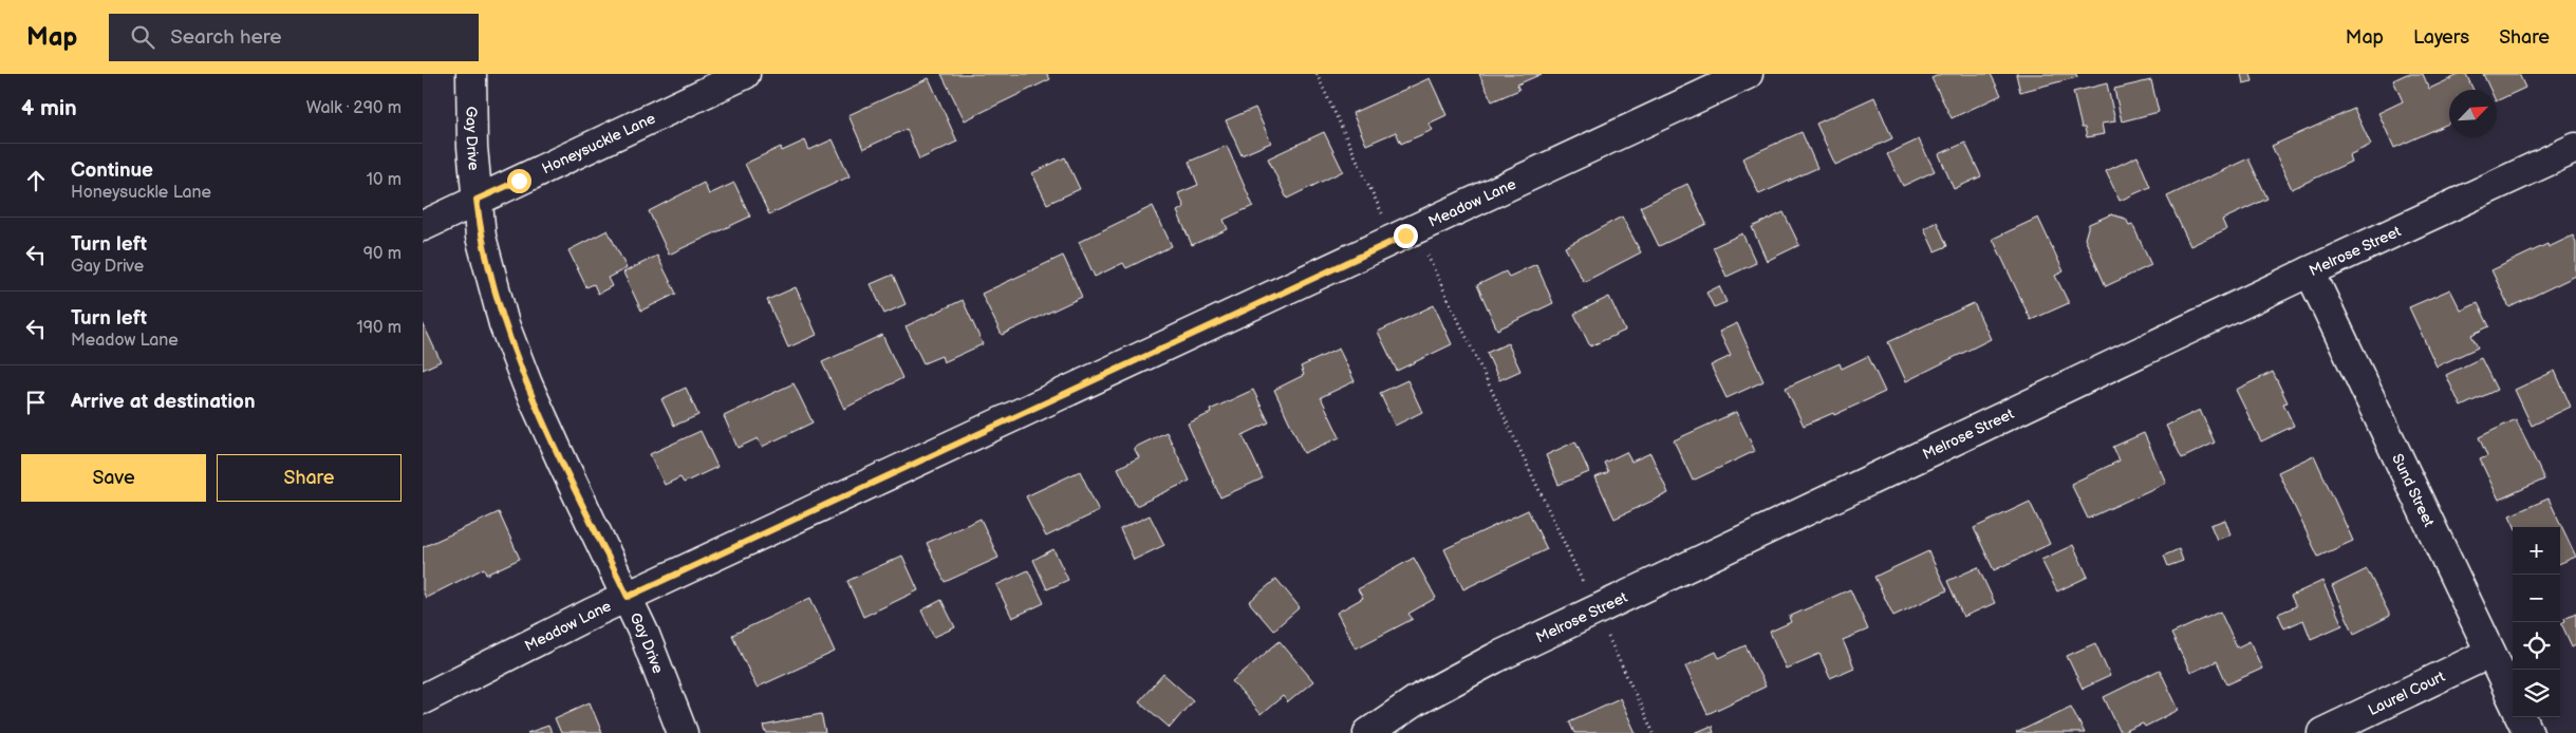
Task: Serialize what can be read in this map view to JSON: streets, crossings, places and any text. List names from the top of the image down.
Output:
{
  "streets": {
    "street": [
      "Gay Drive",
      "Honeysuckle Lane",
      "Meadow Lane",
      "Melrose Street",
      "Sund Street",
      "Laurel Court"
    ]
  },
  "crossings": [
    ["Gay Drive", "Honeysuckle Lane"],
    ["Gay Drive", "Meadow Lane"],
    ["Melrose Street", "Sund Street"],
    ["Sund Street", "Laurel Court"]
  ],
  "north": "top right",
  "page": {
    "header": "Map",
    "search": "Search here",
    "nav": ["Map", "Layers", "Share"],
    "heading": ["4 min", "Walk · 290 m"],
    "list": [
      ["Continue", "Honeysuckle Lane", "10 m"],
      ["Turn left", "Gay Drive", "90 m"],
      ["Turn left", "Meadow Lane", "190 m"],
      "Arrive at destination"
    ],
    "buttons": ["Save", "Share"],
    "map_buttons": ["+", "−"]
  }
}
